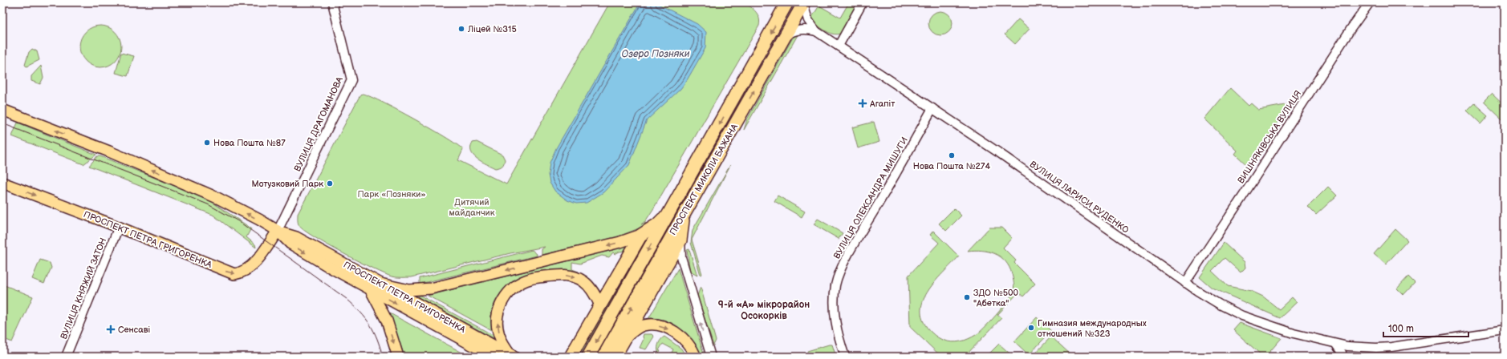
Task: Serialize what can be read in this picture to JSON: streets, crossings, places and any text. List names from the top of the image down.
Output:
{
  "streets": {
    "highway": ["ПРОСПЕКТ МИКОЛИ БАЖАНА"],
    "main road": ["ПРОСПЕКТ ПЕТРА ГРИГОРЕНКА"],
    "street": [
      "ВУЛИЦЯ ДРАГОМАНОВА",
      "ВИШНЯКІВСЬКА ВУЛИЦЯ",
      "ВУЛИЦЯ ЛАРИСИ РУДЕНКО",
      "ВУЛИЦЯ ОЛЕКСАНДРА МИШУГИ",
      "ВУЛИЦЯ КНЯЖИЙ ЗАТОН"
    ]
  },
  "crossings": [
    ["ВУЛИЦЯ ДРАГОМАНОВА", "ПРОСПЕКТ ПЕТРА ГРИГОРЕНКА"],
    ["ВИШНЯКІВСЬКА ВУЛИЦЯ", "ВУЛИЦЯ ЛАРИСИ РУДЕНКО"],
    ["ПРОСПЕКТ МИКОЛИ БАЖАНА", "ВУЛИЦЯ ЛАРИСИ РУДЕНКО"],
    ["ВУЛИЦЯ ЛАРИСИ РУДЕНКО", "ВУЛИЦЯ ОЛЕКСАНДРА МИШУГИ"],
    ["ПРОСПЕКТ ПЕТРА ГРИГОРЕНКА", "ВУЛИЦЯ КНЯЖИЙ ЗАТОН"]
  ],
  "districts": ["9-й «А» мікрорайон Осокорків"],
  "water": ["Озеро Позняки"],
  "parks": ["Парк «Позняки»", "Дитячий майданчик"],
  "places": {
    "other": [
      "Ліцей №315",
      "Нова Пошта №87",
      "Нова Пошта №274",
      "Мотузковий Парк",
      "ЗДО №500 \"Абетка\"",
      "Гимназия международных отношений №323"
    ],
    "health": ["Агапіт", "Сенсаві"]
  },
  "scale_bar": "100 m"
}
